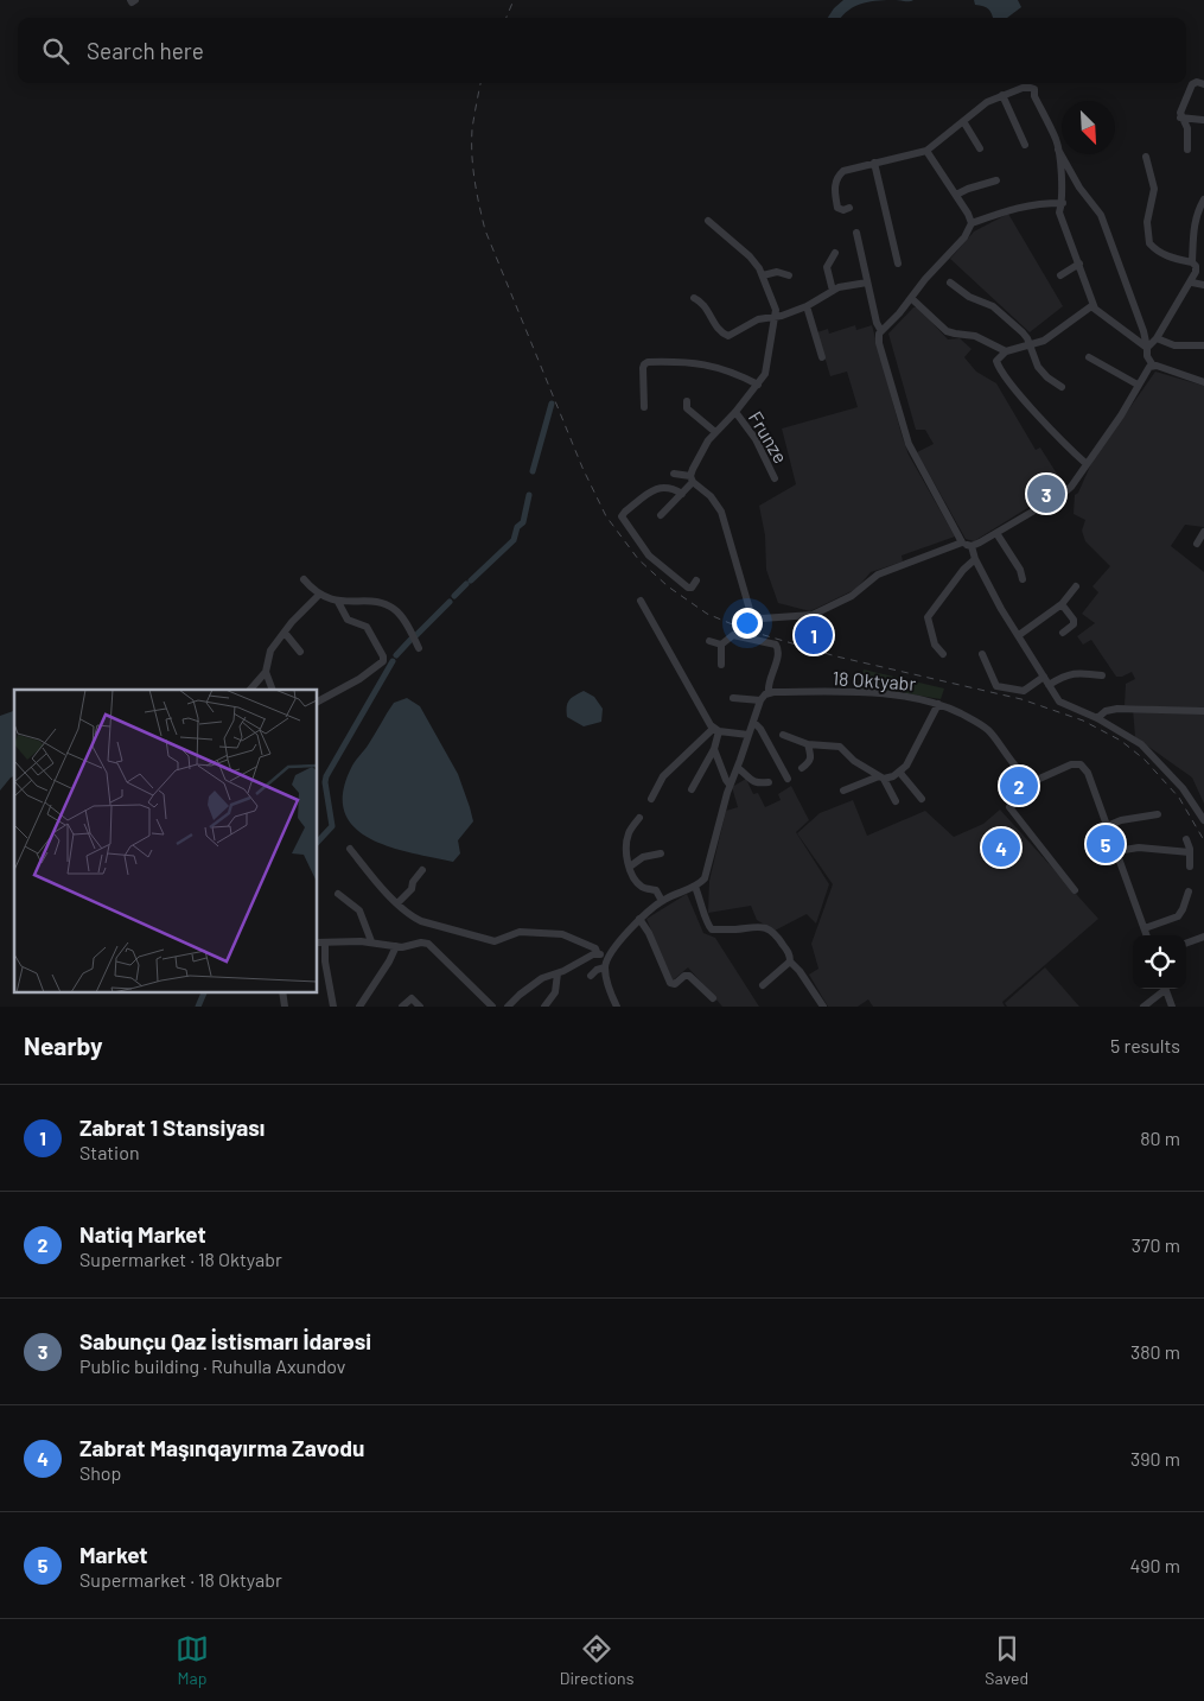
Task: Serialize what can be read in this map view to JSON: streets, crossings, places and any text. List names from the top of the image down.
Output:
{
  "streets": {
    "street": ["Frunze", "18 Oktyabr"]
  },
  "north": "bottom right",
  "page": {
    "search": "Search here",
    "pins": [
      "3",
      "1",
      "2",
      "5",
      "4"
    ],
    "heading": ["Nearby", "5 results"],
    "list": [
      {
        "mark": "1",
        "name": "Zabrat 1 Stansiyası",
        "note": "Station",
        "value": "80 m"
      },
      {
        "mark": "2",
        "name": "Natiq Market",
        "note": "Supermarket · 18 Oktyabr",
        "value": "370 m"
      },
      {
        "mark": "3",
        "name": "Sabunçu Qaz İstismarı İdarəsi",
        "note": "Public building · Ruhulla Axundov",
        "value": "380 m"
      },
      {
        "mark": "4",
        "name": "Zabrat Maşınqayırma Zavodu",
        "note": "Shop",
        "value": "390 m"
      },
      {
        "mark": "5",
        "name": "Market",
        "note": "Supermarket · 18 Oktyabr",
        "value": "490 m"
      }
    ],
    "nav": ["Map", "Directions", "Saved"]
  }
}
